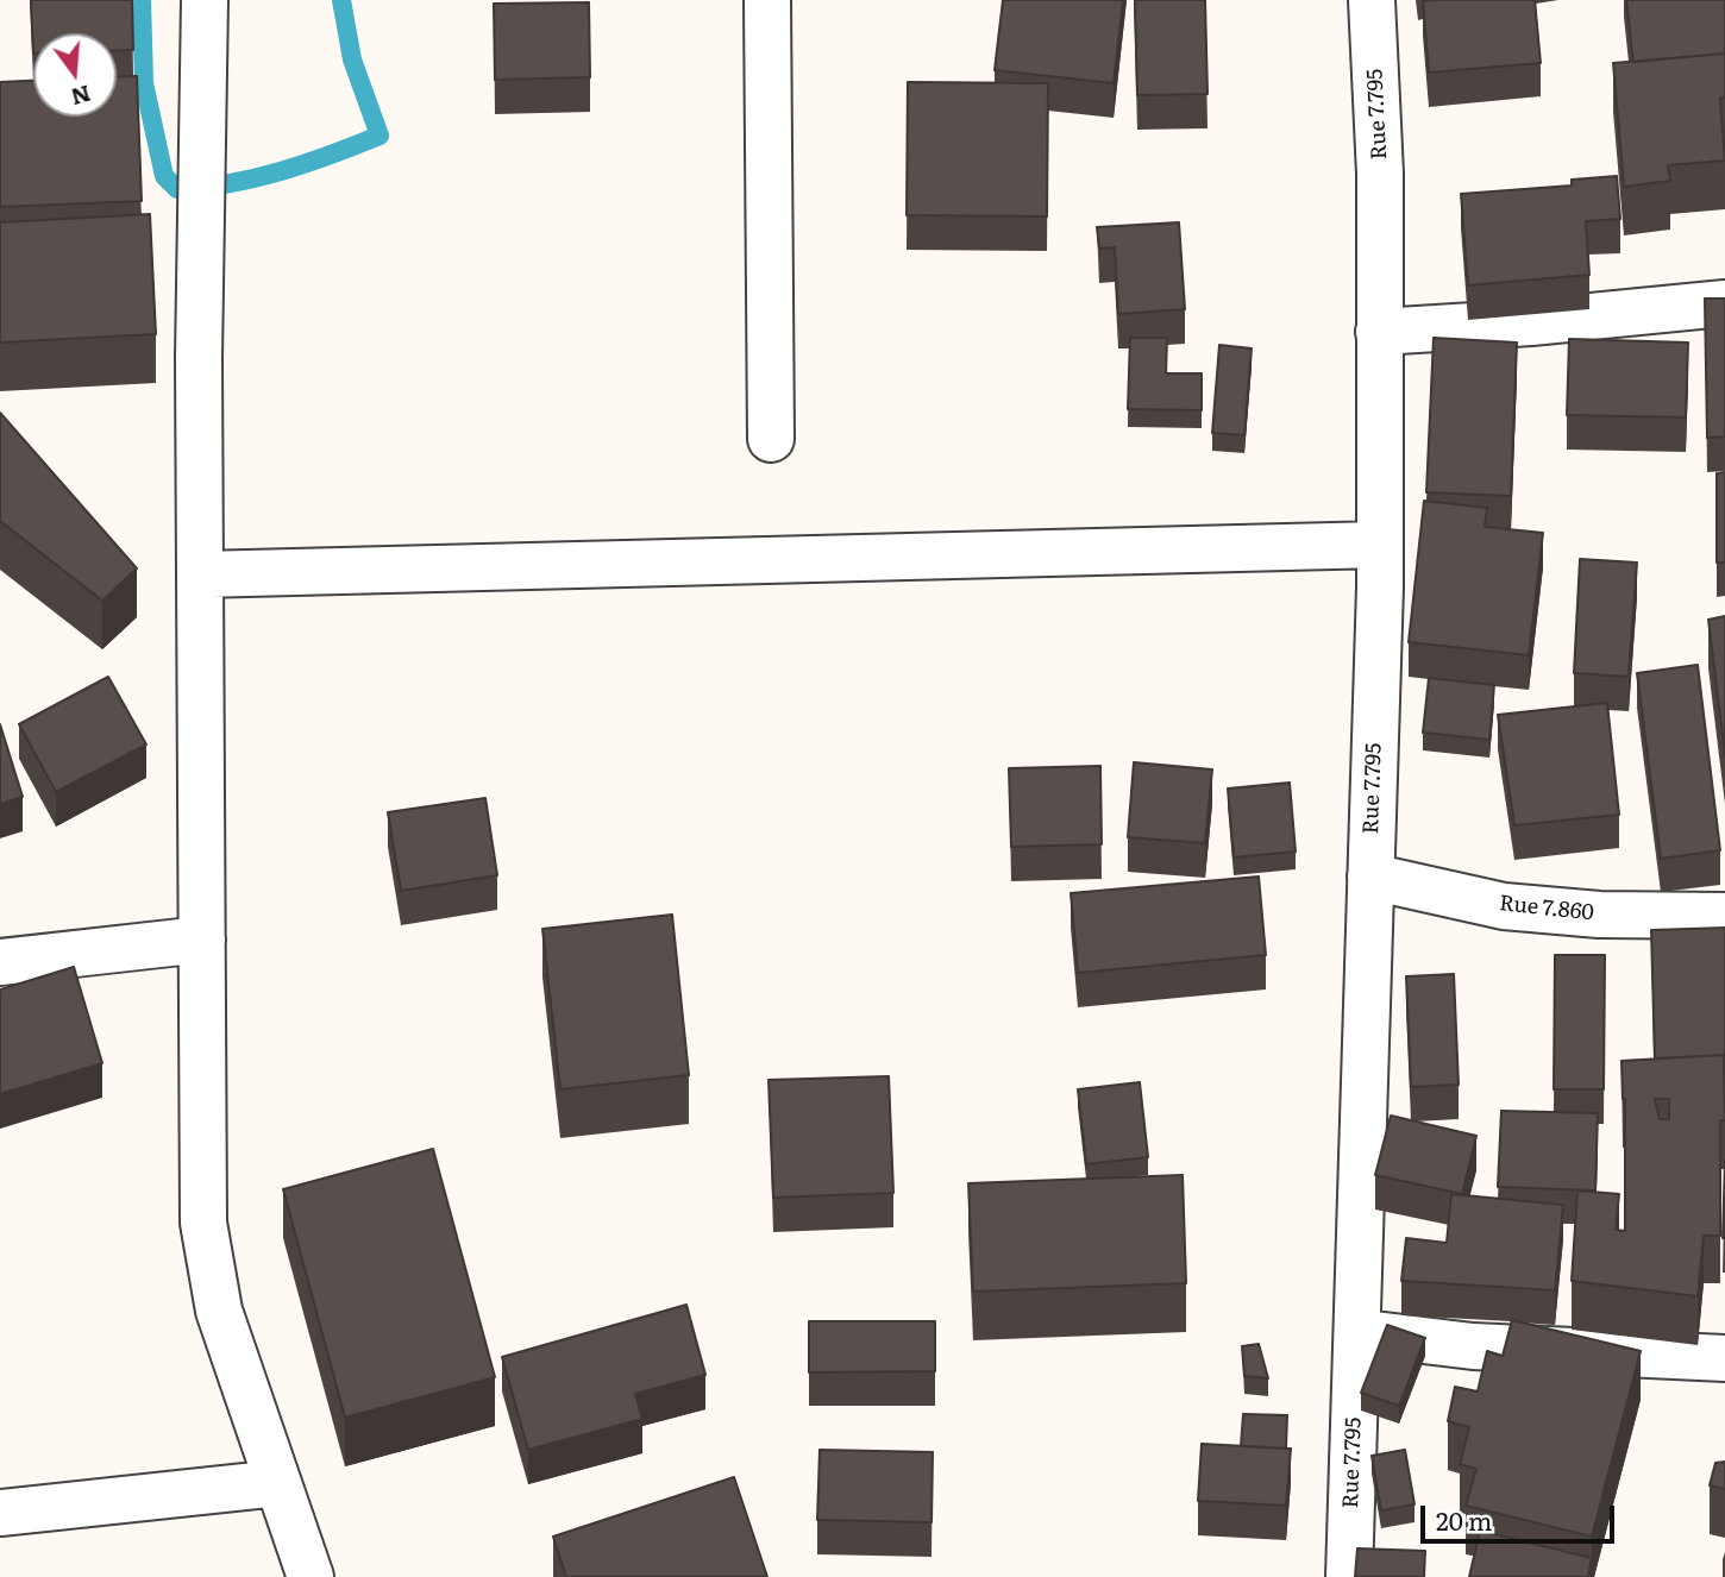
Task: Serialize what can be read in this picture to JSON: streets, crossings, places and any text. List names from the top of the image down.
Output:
{
  "streets": {
    "street": ["Rue 7.795", "Rue 7.860"]
  },
  "crossings": [
    ["Rue 7.795", "Rue 7.860"]
  ],
  "scale_bar": "20 m",
  "north": "bottom"
}
